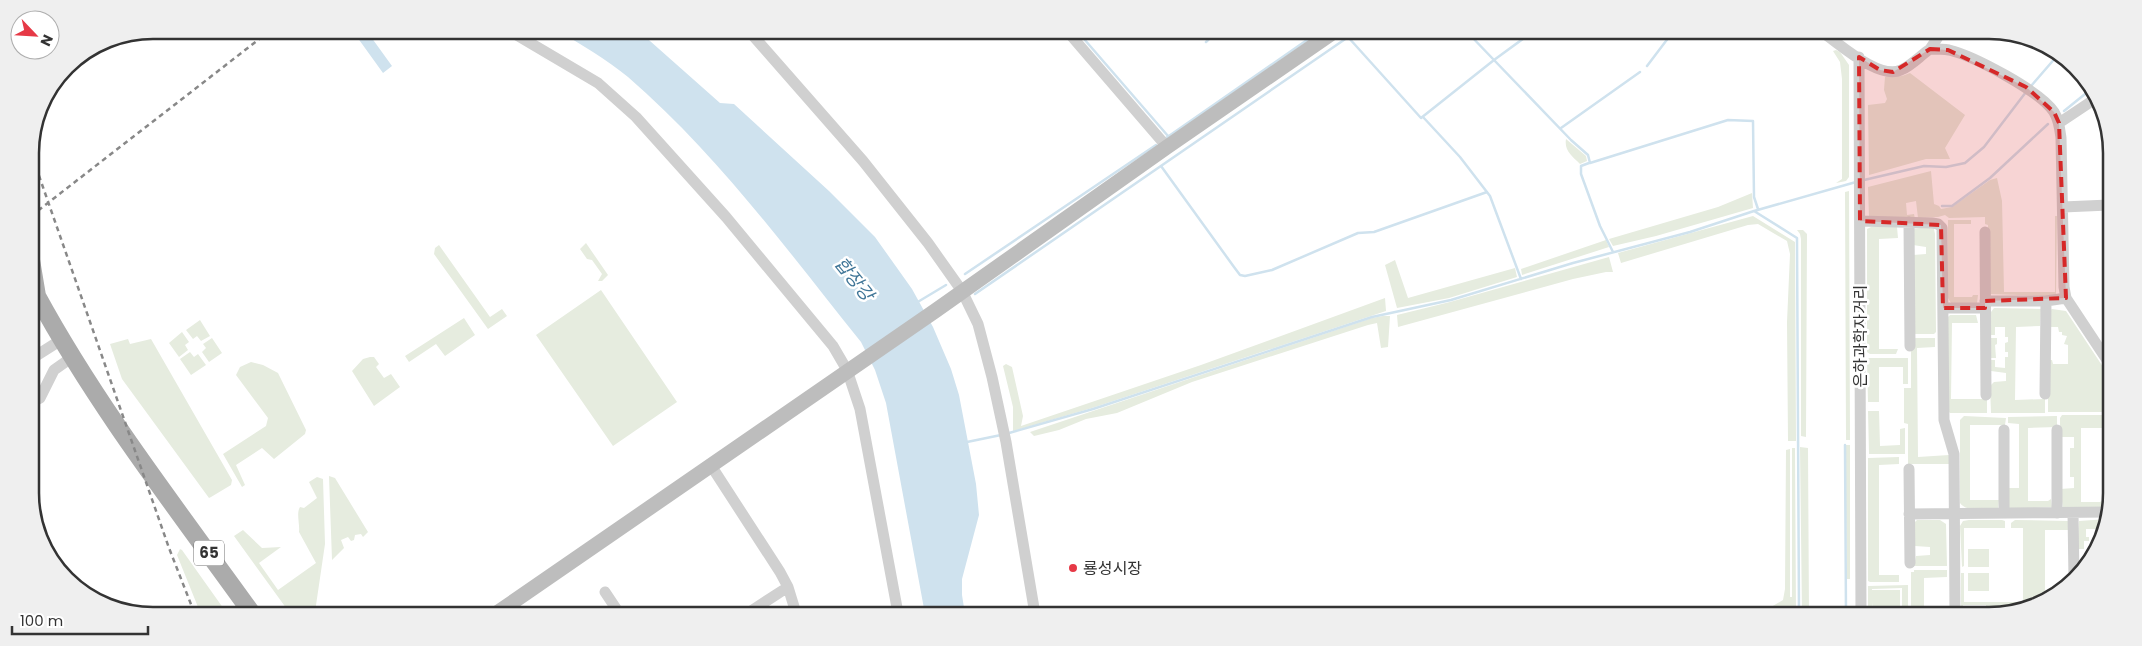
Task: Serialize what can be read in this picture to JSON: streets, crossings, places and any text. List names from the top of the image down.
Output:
{
  "streets": {
    "main road": ["65"],
    "street": ["은하과학자거리"]
  },
  "water": ["합장강"],
  "places": ["룡성시장"],
  "scale_bar": "100 m",
  "north": "bottom right"
}
